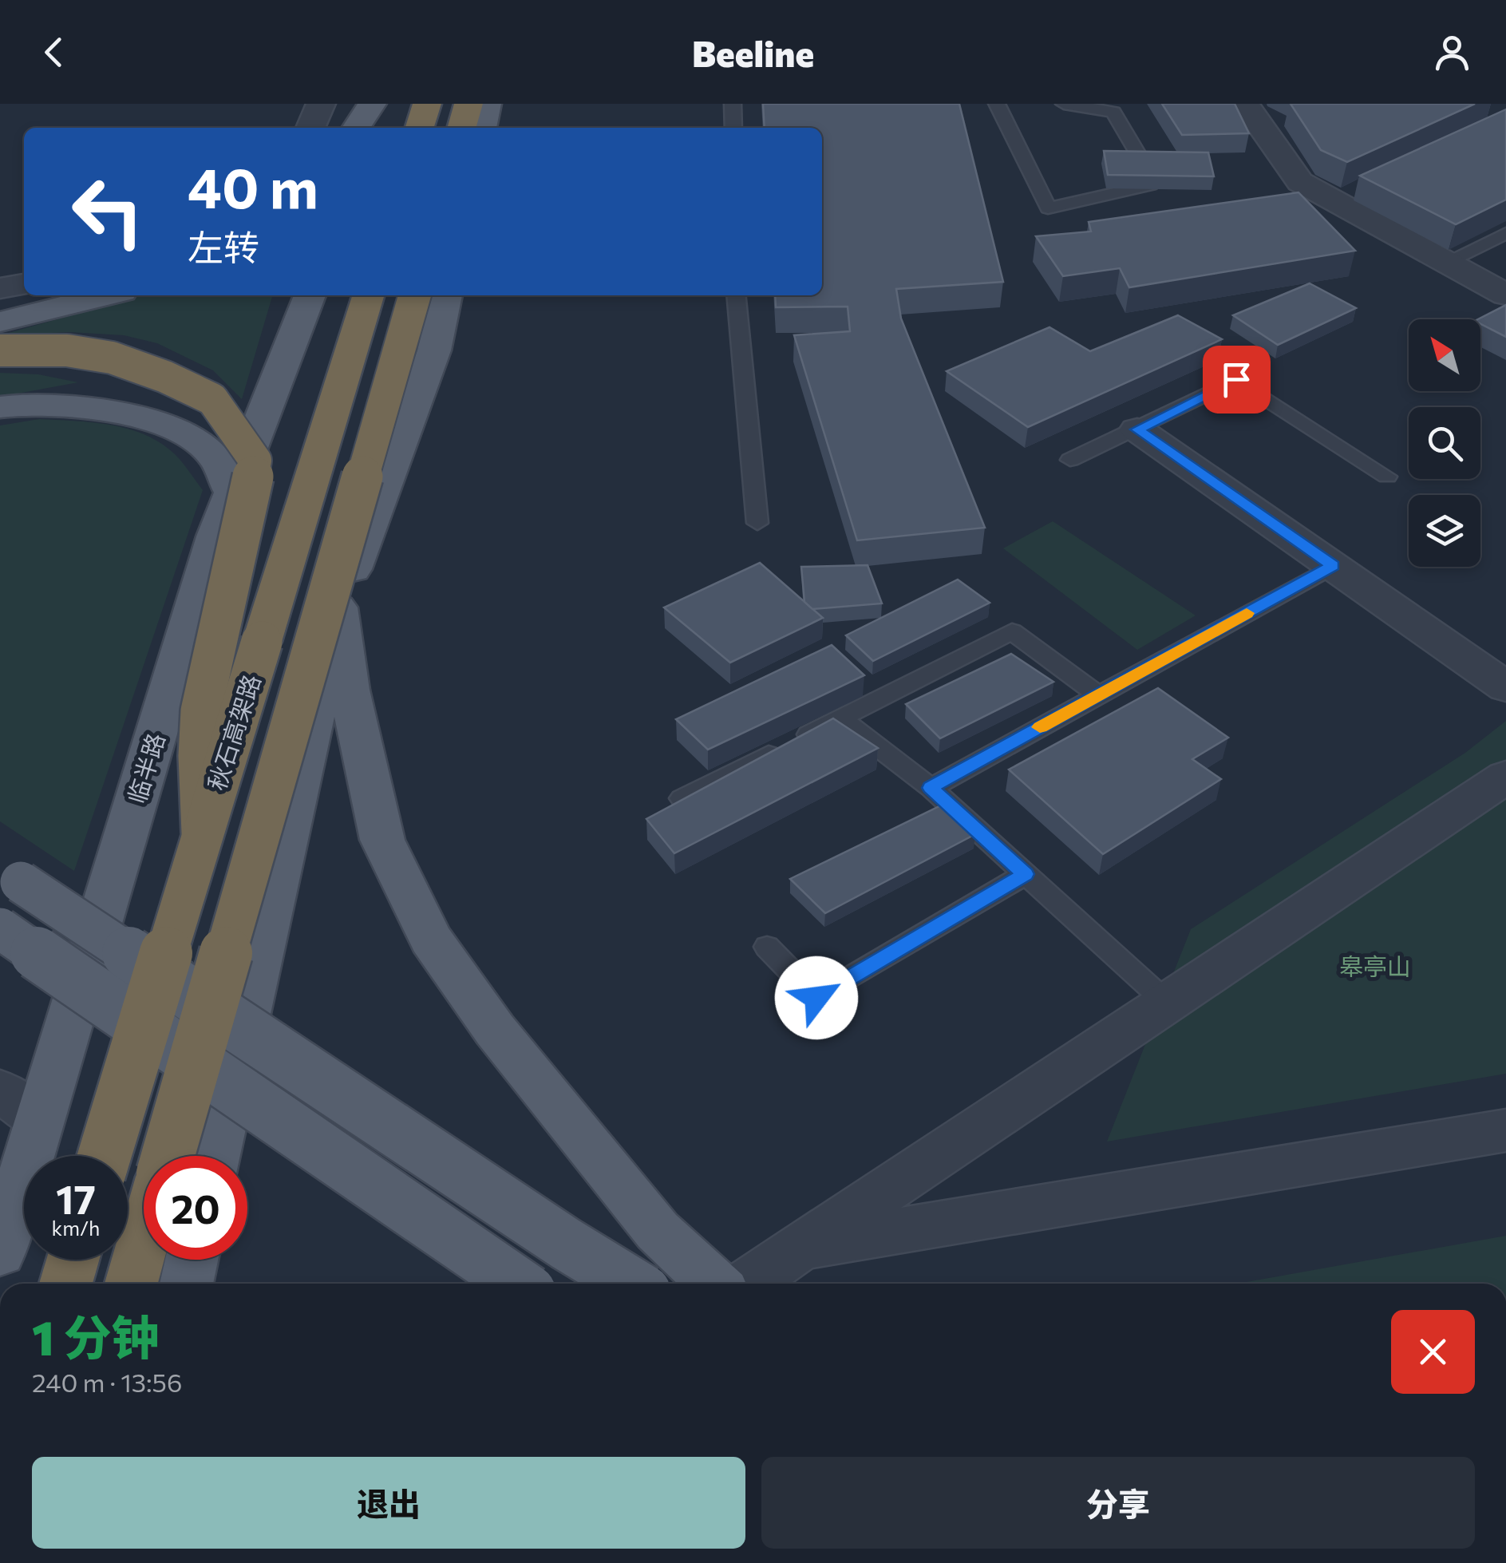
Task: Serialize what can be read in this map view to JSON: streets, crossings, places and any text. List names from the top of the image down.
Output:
{
  "streets": {
    "highway": ["秋石高架路"],
    "main road": ["临半路"]
  },
  "parks": ["皋亭山"],
  "north": "top left",
  "page": {
    "header": "Beeline",
    "turn": ["40 m", "左转"],
    "speed": "17 km/h",
    "limit": "20",
    "heading": ["1 分钟", "240 m · 13:56"],
    "buttons": ["退出", "分享"]
  }
}
